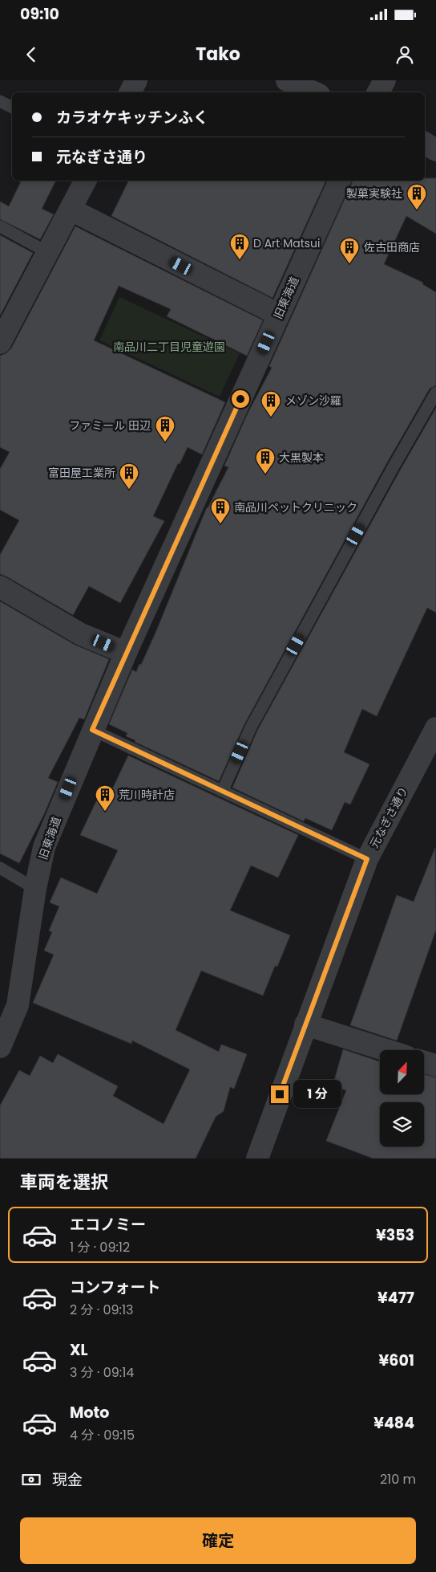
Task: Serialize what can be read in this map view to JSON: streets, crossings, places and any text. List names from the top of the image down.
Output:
{
  "streets": {
    "street": ["旧東海道", "元なぎさ通り"]
  },
  "parks": ["南品川二丁目児童遊園"],
  "places": {
    "building": [
      "製菓実験社",
      "D Art Matsui",
      "佐古田商店",
      "メゾン沙羅",
      "ファミール 田辺",
      "大黒製本",
      "富田屋工業所",
      "南品川ペットクリニック",
      "荒川時計店"
    ]
  },
  "north": "top right",
  "page": {
    "status": "09:10",
    "header": "Tako",
    "banner": ["カラオケキッチンふく", "元なぎさ通り"],
    "bubble": "1 分",
    "heading": "車両を選択",
    "list": [
      {
        "name": "エコノミー",
        "note": "1 分 · 09:12",
        "value": "¥353"
      },
      {
        "name": "コンフォート",
        "note": "2 分 · 09:13",
        "value": "¥477"
      },
      {
        "name": "XL",
        "note": "3 分 · 09:14",
        "value": "¥601"
      },
      {
        "name": "Moto",
        "note": "4 分 · 09:15",
        "value": "¥484"
      }
    ],
    "pay": ["現金", "210 m"],
    "buttons": "確定"
  }
}
